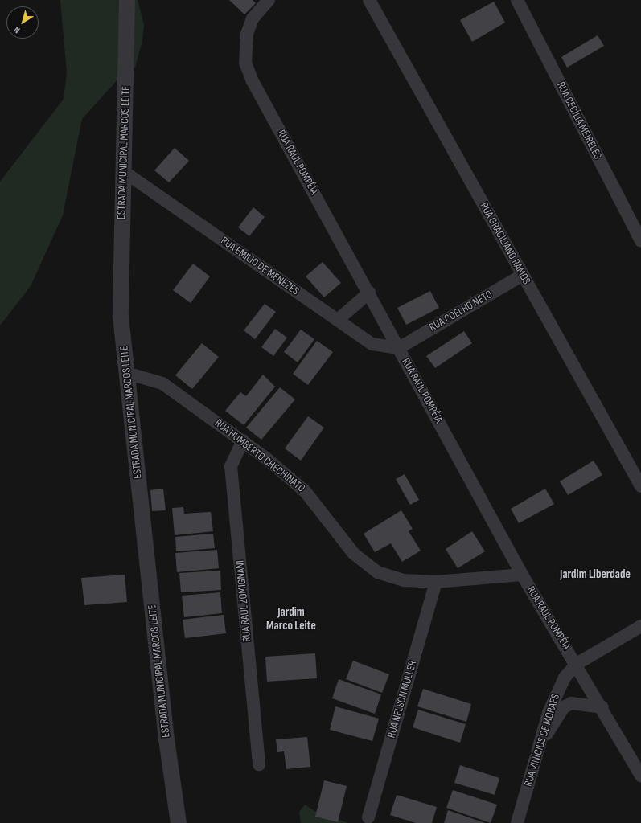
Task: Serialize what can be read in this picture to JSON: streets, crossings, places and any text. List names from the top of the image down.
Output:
{
  "streets": {
    "street": [
      "RUA CECÍLIA MEIRELES",
      "ESTRADA MUNICIPAL MARCOS LEITE",
      "RUA RAUL POMPÉIA",
      "RUA GRACILIANO RAMOS",
      "RUA EMÍLIO DE MENEZES",
      "RUA COELHO NETO",
      "RUA HUMBERTO CHECHINATO",
      "RUA RAUL ZOMIGNANI",
      "RUA NELSON MULLER",
      "RUA VINÍCIUS DE MORAES"
    ]
  },
  "crossings": [
    ["ESTRADA MUNICIPAL MARCOS LEITE", "RUA EMÍLIO DE MENEZES"],
    ["ESTRADA MUNICIPAL MARCOS LEITE", "RUA HUMBERTO CHECHINATO"],
    ["RUA RAUL POMPÉIA", "RUA EMÍLIO DE MENEZES"],
    ["RUA RAUL POMPÉIA", "RUA COELHO NETO"],
    ["RUA RAUL POMPÉIA", "RUA HUMBERTO CHECHINATO"],
    ["RUA RAUL POMPÉIA", "RUA VINÍCIUS DE MORAES"],
    ["RUA GRACILIANO RAMOS", "RUA COELHO NETO"],
    ["RUA EMÍLIO DE MENEZES", "RUA COELHO NETO"],
    ["RUA HUMBERTO CHECHINATO", "RUA RAUL ZOMIGNANI"],
    ["RUA HUMBERTO CHECHINATO", "RUA NELSON MULLER"]
  ],
  "districts": ["Jardim Liberdade", "Jardim Marco Leite"],
  "north": "bottom left"
}
